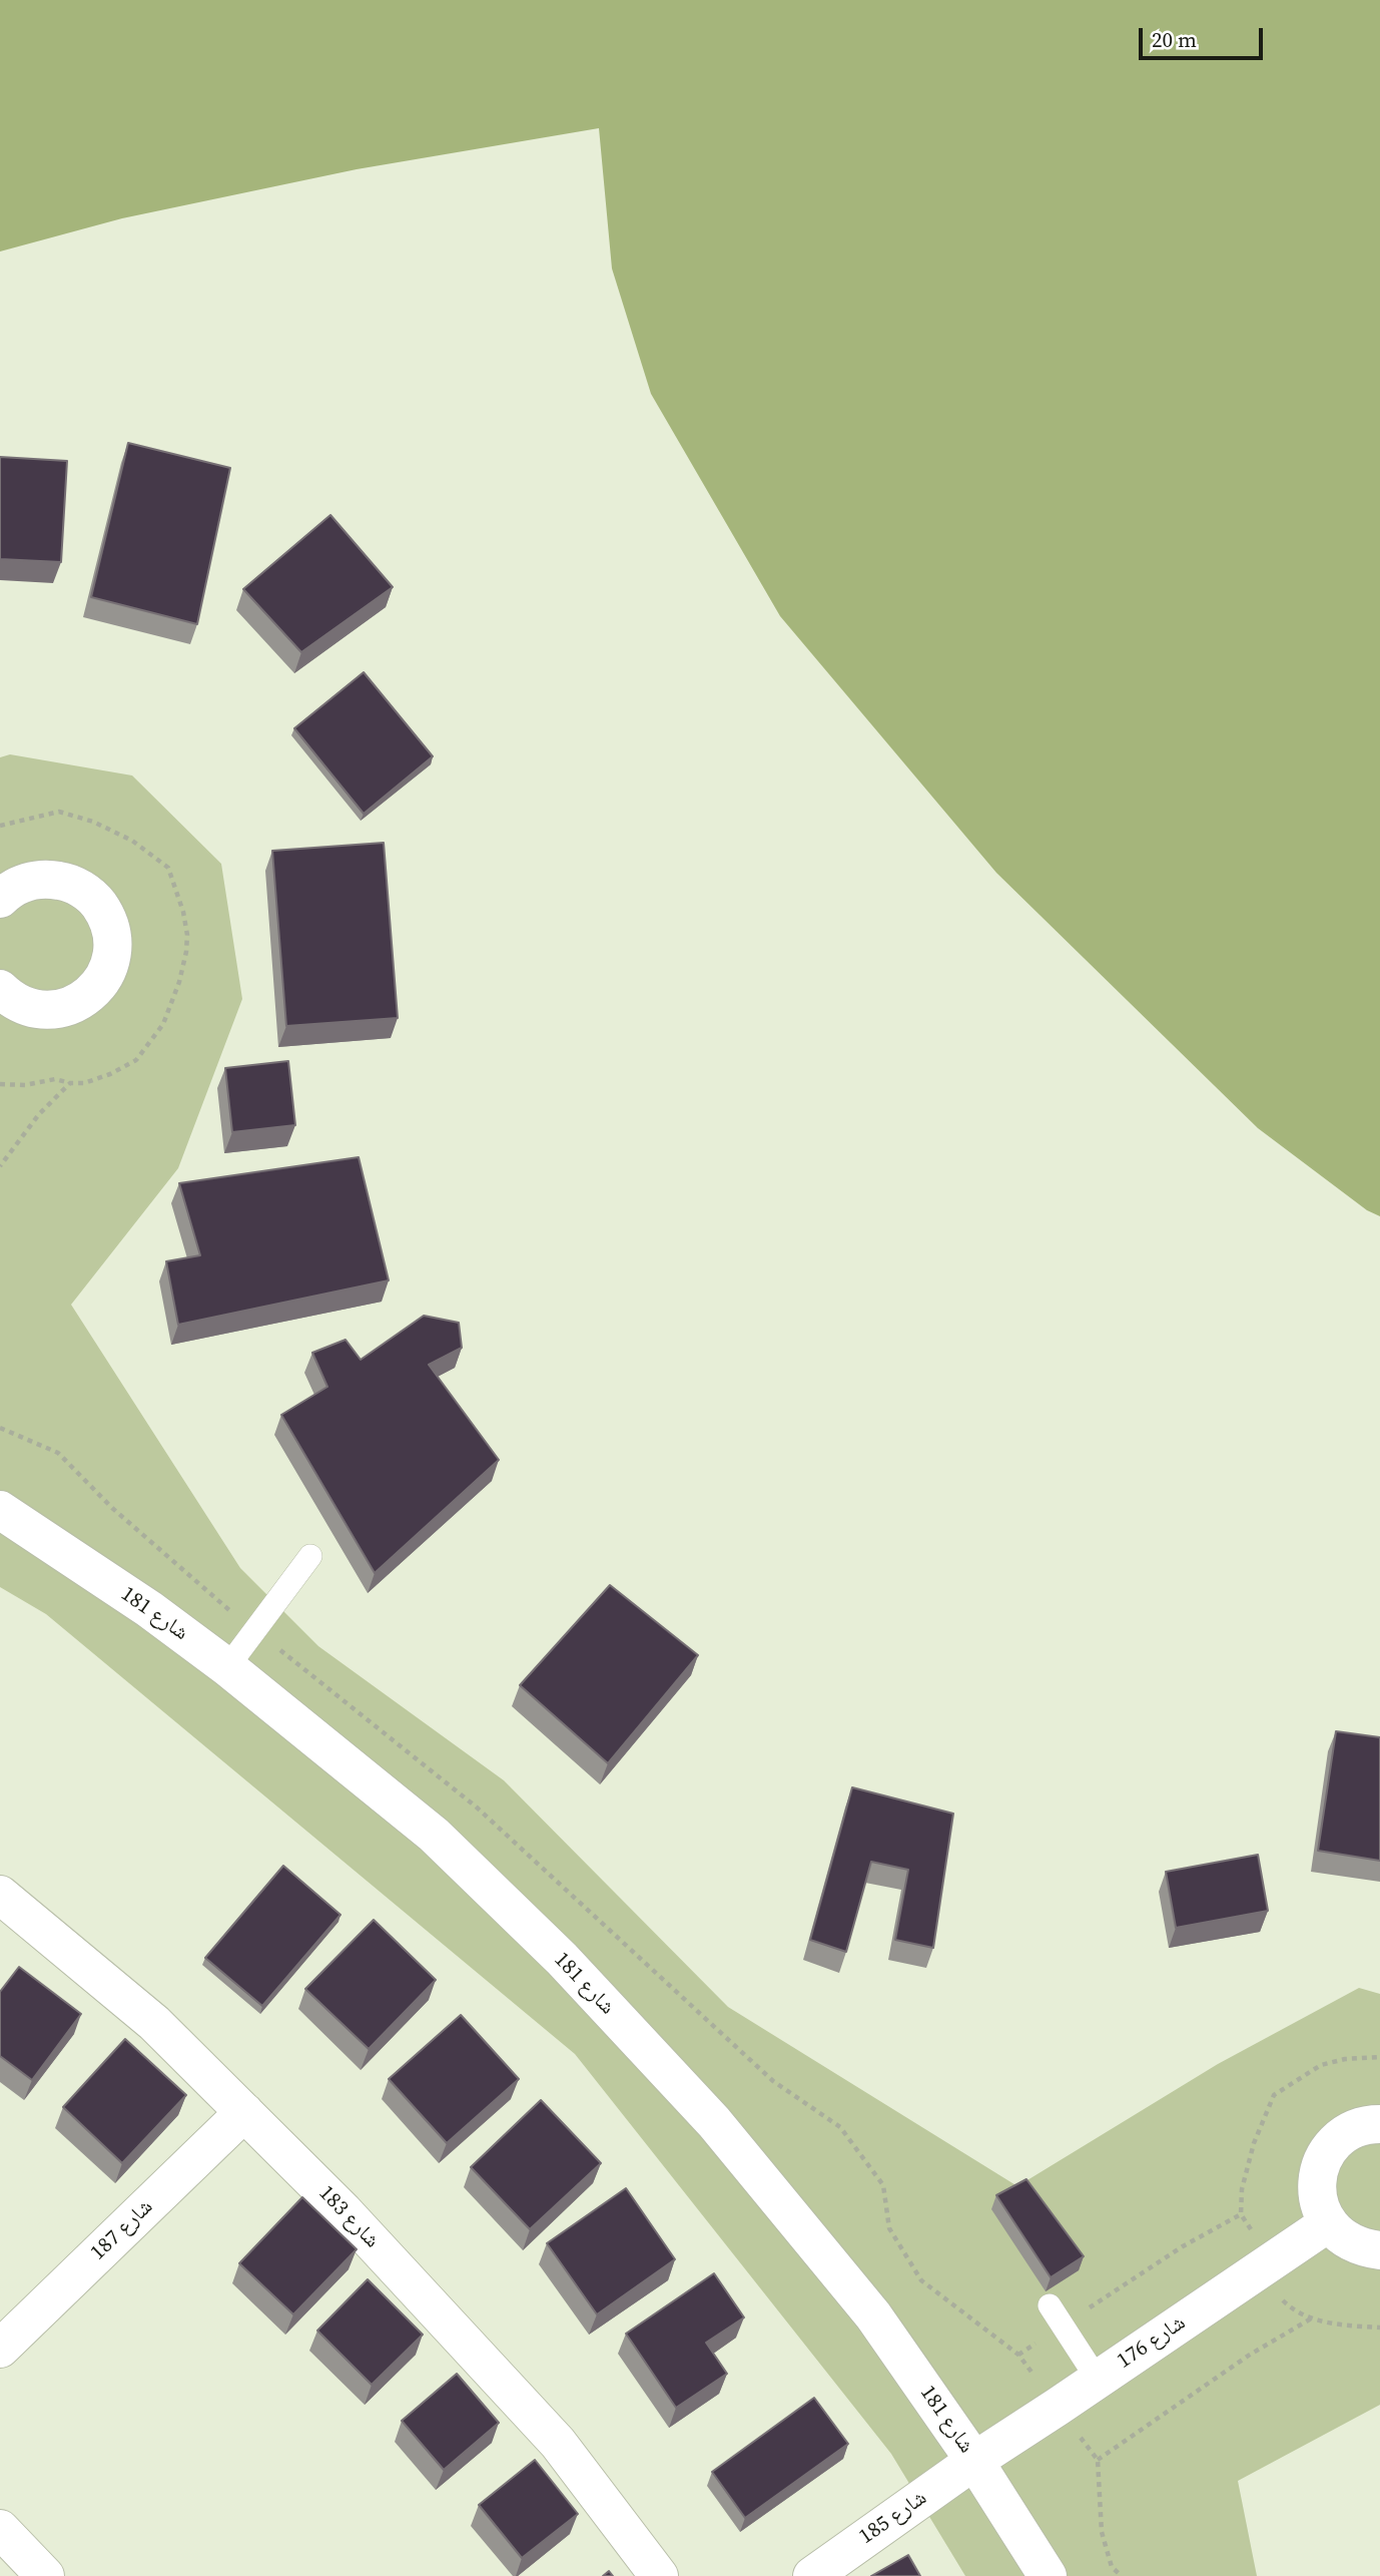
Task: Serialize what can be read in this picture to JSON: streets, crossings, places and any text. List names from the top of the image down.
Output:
{
  "streets": {
    "street": [
      "شارع 181",
      "شارع 183",
      "شارع 187",
      "شارع 176",
      "شارع 185"
    ]
  },
  "crossings": [
    ["شارع 181", "شارع 176"],
    ["شارع 181", "شارع 185"],
    ["شارع 183", "شارع 187"],
    ["شارع 176", "شارع 185"]
  ],
  "scale_bar": "20 m"
}
